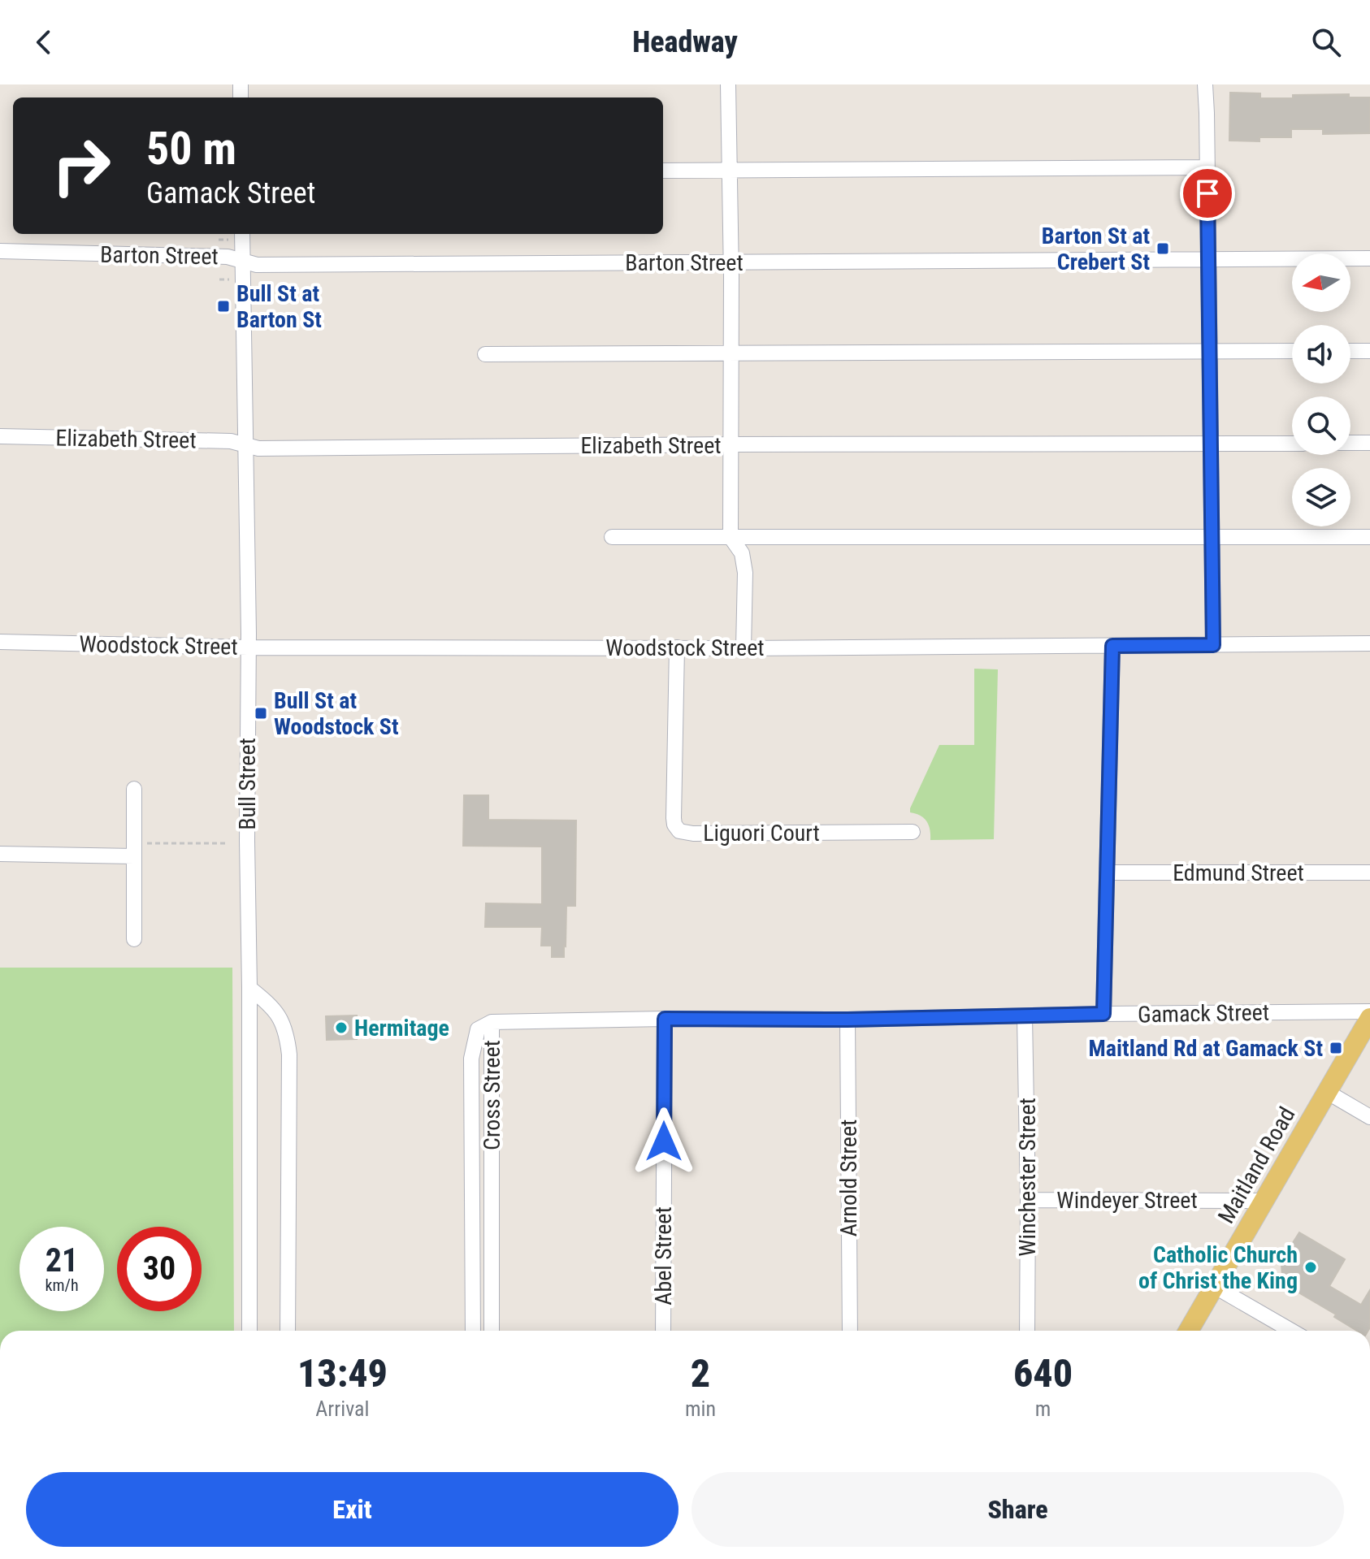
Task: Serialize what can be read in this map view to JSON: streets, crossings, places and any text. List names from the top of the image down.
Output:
{
  "streets": {
    "main road": ["Maitland Road"],
    "street": [
      "Barton Street",
      "Elizabeth Street",
      "Woodstock Street",
      "Bull Street",
      "Liguori Court",
      "Edmund Street",
      "Gamack Street",
      "Cross Street",
      "Winchester Street",
      "Arnold Street",
      "Windeyer Street",
      "Abel Street"
    ]
  },
  "crossings": [
    ["Barton Street", "Bull Street"],
    ["Elizabeth Street", "Bull Street"],
    ["Woodstock Street", "Bull Street"],
    ["Woodstock Street", "Liguori Court"],
    ["Gamack Street", "Cross Street"],
    ["Gamack Street", "Winchester Street"],
    ["Gamack Street", "Arnold Street"],
    ["Gamack Street", "Abel Street"],
    ["Maitland Road", "Windeyer Street"],
    ["Winchester Street", "Windeyer Street"]
  ],
  "places": {
    "transit": [
      "Barton St at Crebert St",
      "Bull St at Barton St",
      "Bull St at Woodstock St",
      "Maitland Rd at Gamack St"
    ],
    "other": ["Hermitage", "Catholic Church of Christ the King"]
  },
  "north": "left",
  "page": {
    "header": "Headway",
    "turn": ["50 m", "Gamack Street"],
    "speed": "21 km/h",
    "limit": "30",
    "eta": [
      "13:49",
      "Arrival",
      "2",
      "min",
      "640",
      "m"
    ],
    "buttons": ["Exit", "Share"]
  }
}
